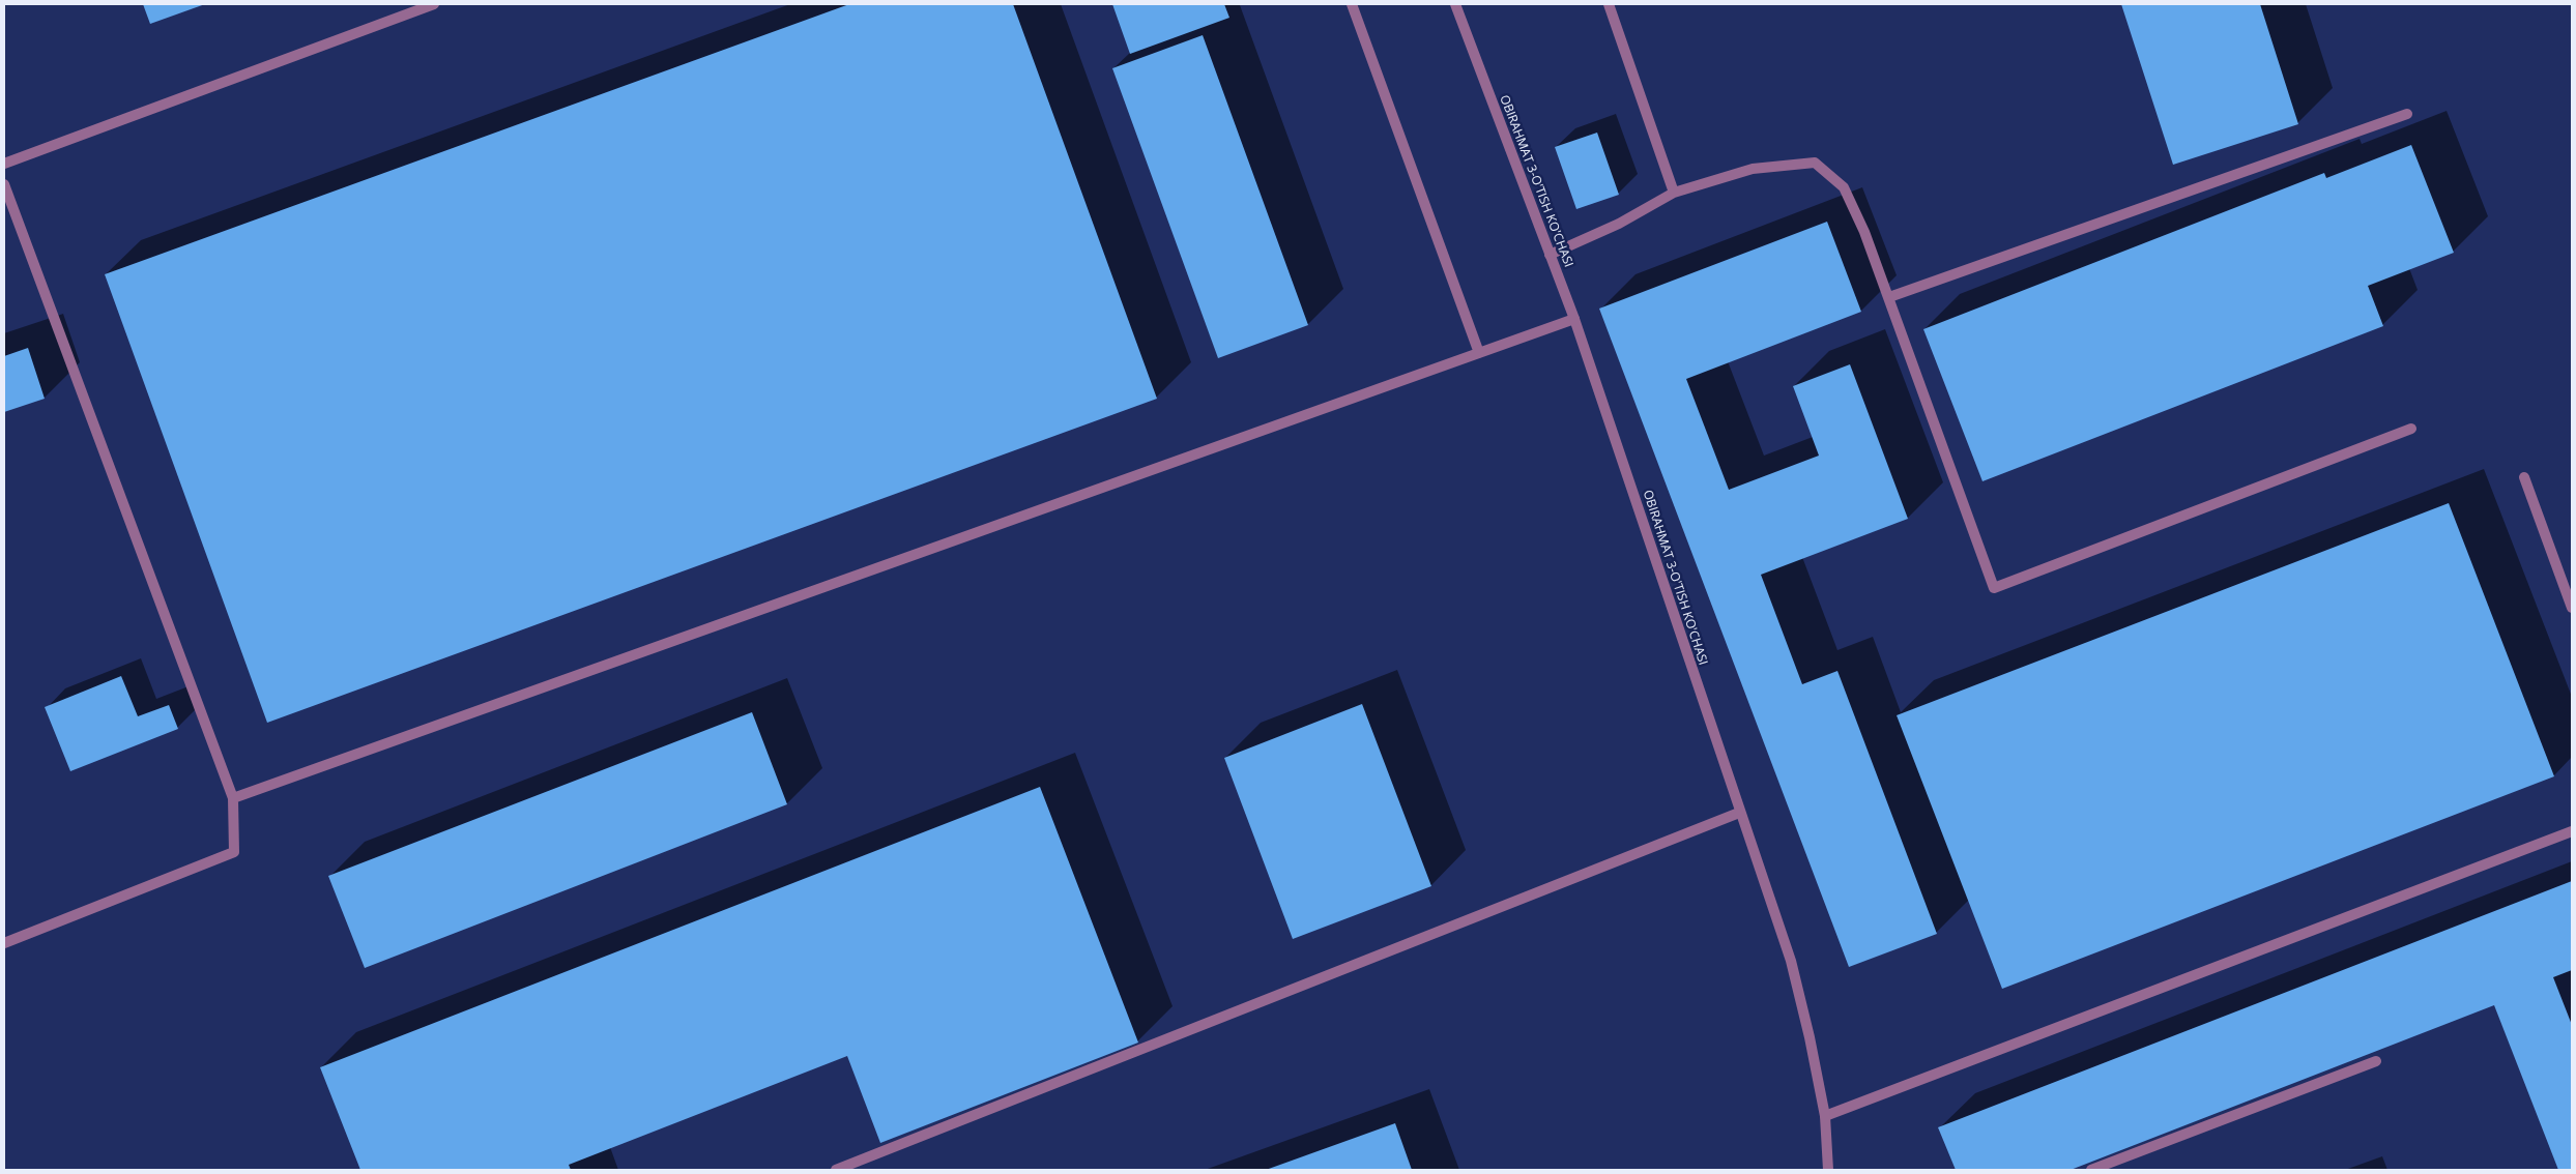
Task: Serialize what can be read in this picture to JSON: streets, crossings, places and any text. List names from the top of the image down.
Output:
{
  "streets": {
    "street": ["OBIRAHMAT 3-O'TISH KO'CHASI"]
  }
}
